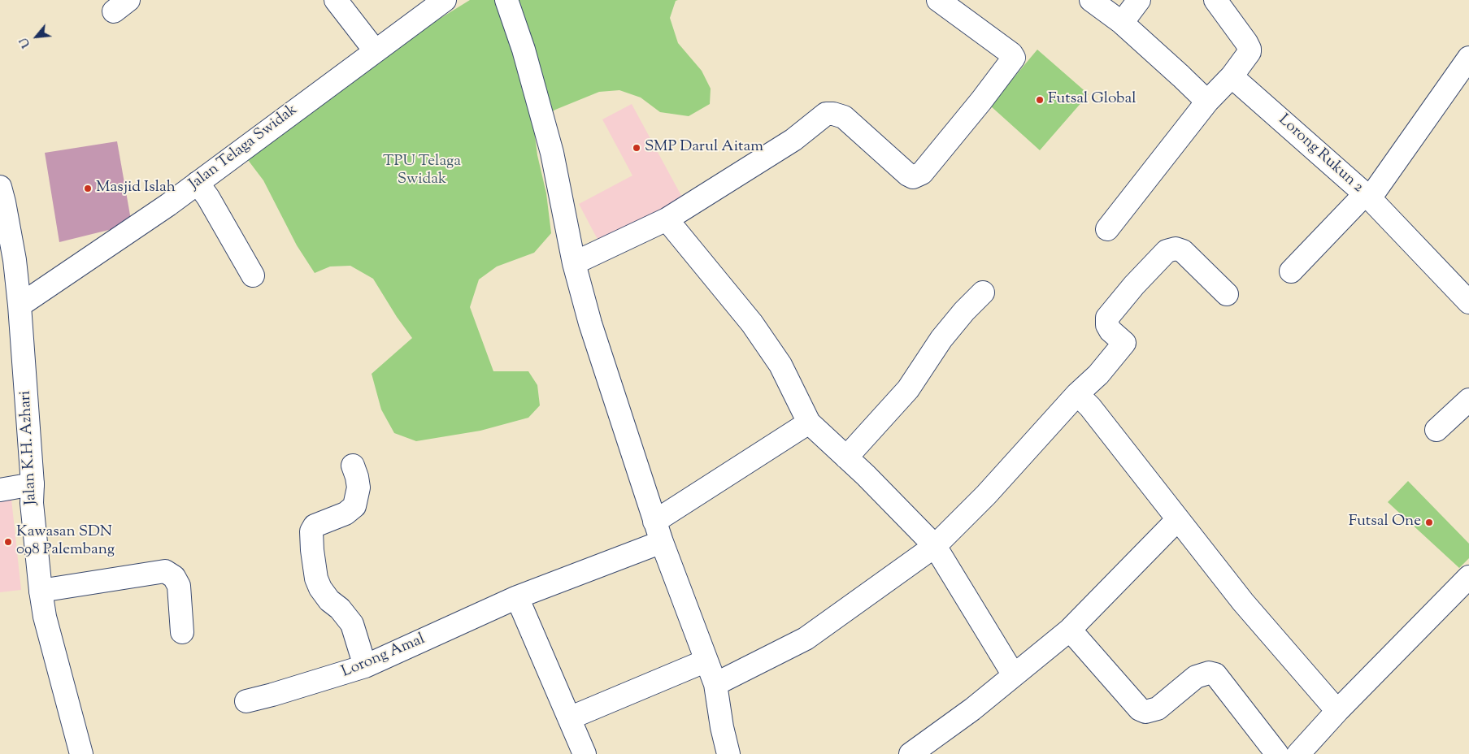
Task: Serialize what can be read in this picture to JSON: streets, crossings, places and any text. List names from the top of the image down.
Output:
{
  "streets": {
    "street": [
      "Jalan Telaga Swidak",
      "Lorong Rukun 2",
      "Jalan K.H. Azhari",
      "Lorong Amal"
    ]
  },
  "crossings": [
    ["Jalan Telaga Swidak", "Jalan K.H. Azhari"]
  ],
  "parks": ["TPU Telaga Swidak"],
  "places": [
    "Futsal Global",
    "SMP Darul Aitam",
    "Masjid Islah",
    "Futsal One",
    "Kawasan SDN 098 Palembang"
  ],
  "north": "bottom left"
}
